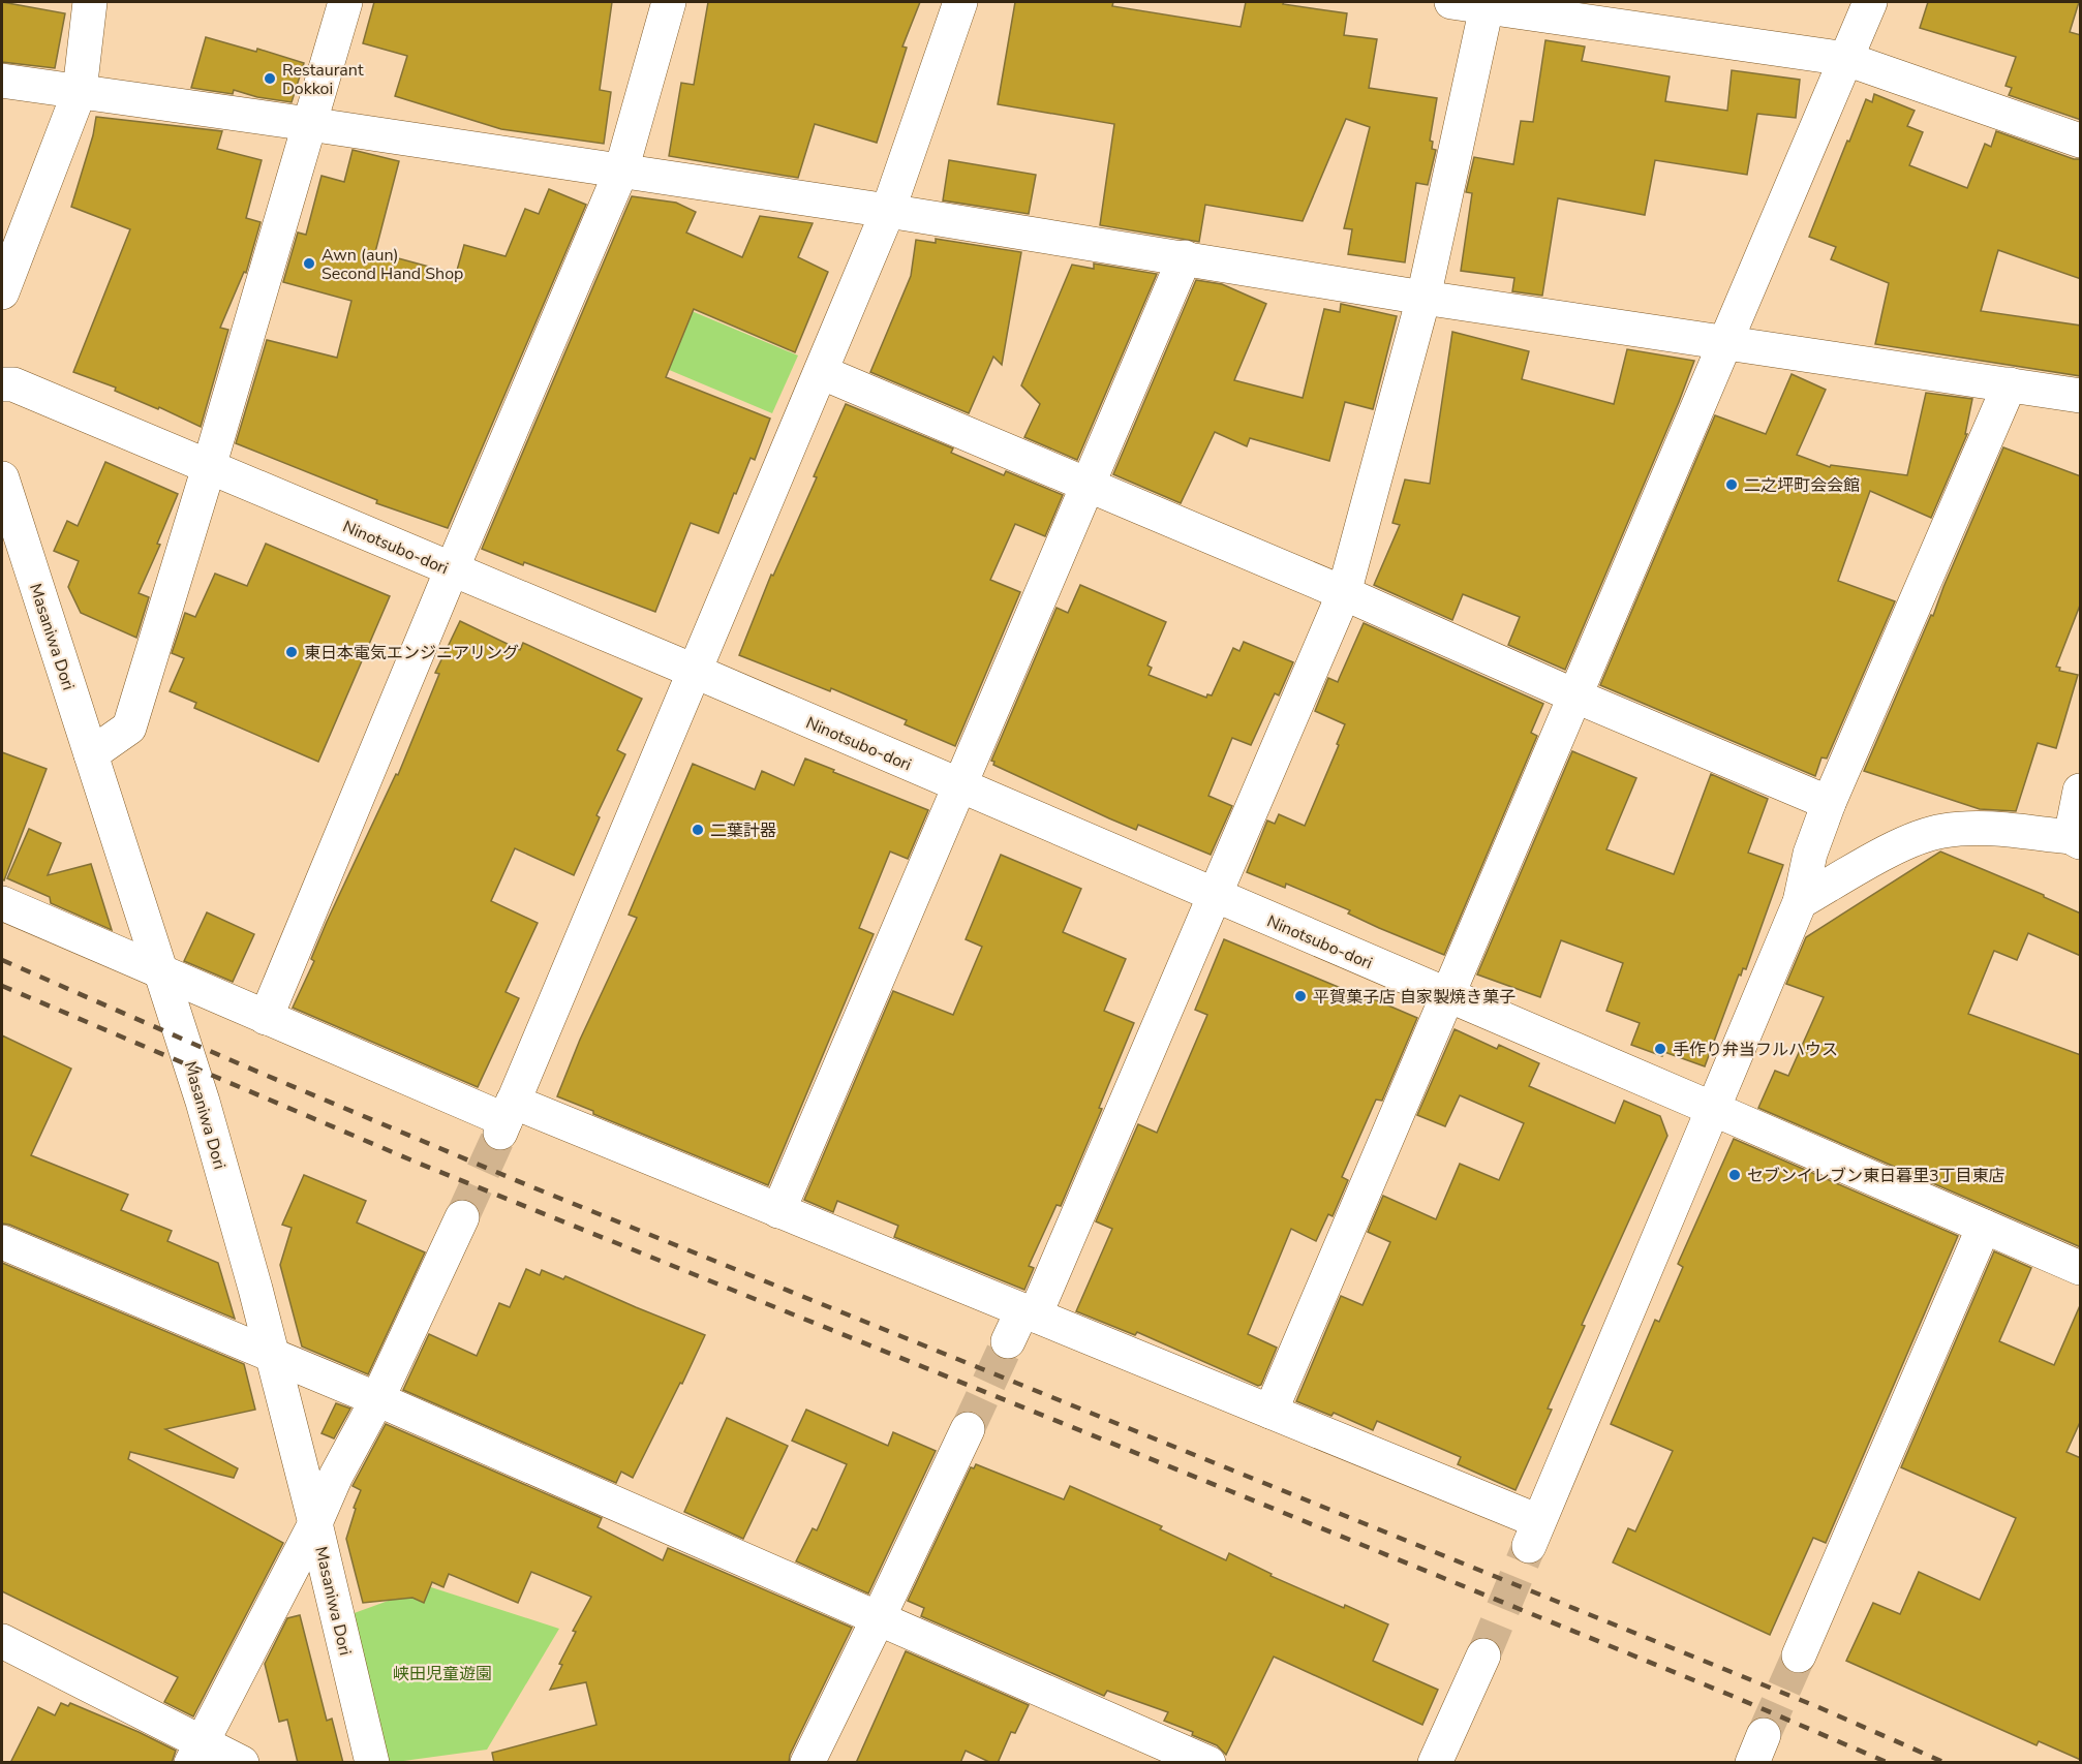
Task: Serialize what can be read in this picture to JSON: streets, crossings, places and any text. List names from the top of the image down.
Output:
{
  "streets": {
    "street": ["Ninotsubo-dori", "Masaniwa Dori"]
  },
  "parks": ["峡田児童遊園"],
  "places": [
    "Restaurant Dokkoi",
    "Awn (aun) Second Hand Shop",
    "二之坪町会会館",
    "東日本電気エンジニアリング",
    "二葉計器",
    "平賀菓子店 自家製焼き菓子",
    "手作り弁当フルハウス",
    "セブンイレブン東日暮里3丁目東店"
  ]
}
